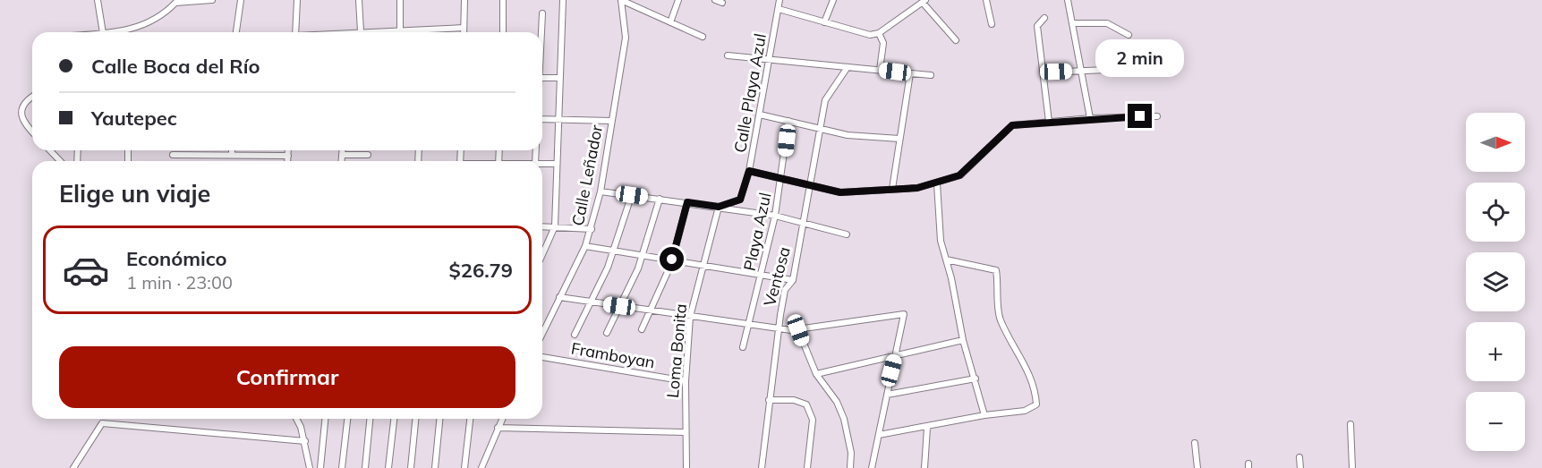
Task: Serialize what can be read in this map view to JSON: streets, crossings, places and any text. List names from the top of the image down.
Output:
{
  "streets": {
    "street": [
      "Calle Playa Azul",
      "Calle Leñador",
      "Playa Azul",
      "Ventosa",
      "Loma Bonita",
      "Framboyan"
    ]
  },
  "crossings": [
    ["Calle Playa Azul", "Loma Bonita"],
    ["Loma Bonita", "Framboyan"]
  ],
  "north": "right",
  "page": {
    "banner": ["Calle Boca del Río", "Yautepec"],
    "bubble": "2 min",
    "map_buttons": ["+", "−"],
    "heading": "Elige un viaje",
    "list": [
      {
        "name": "Económico",
        "note": "1 min · 23:00",
        "value": "$26.79"
      }
    ],
    "buttons": "Confirmar"
  }
}
